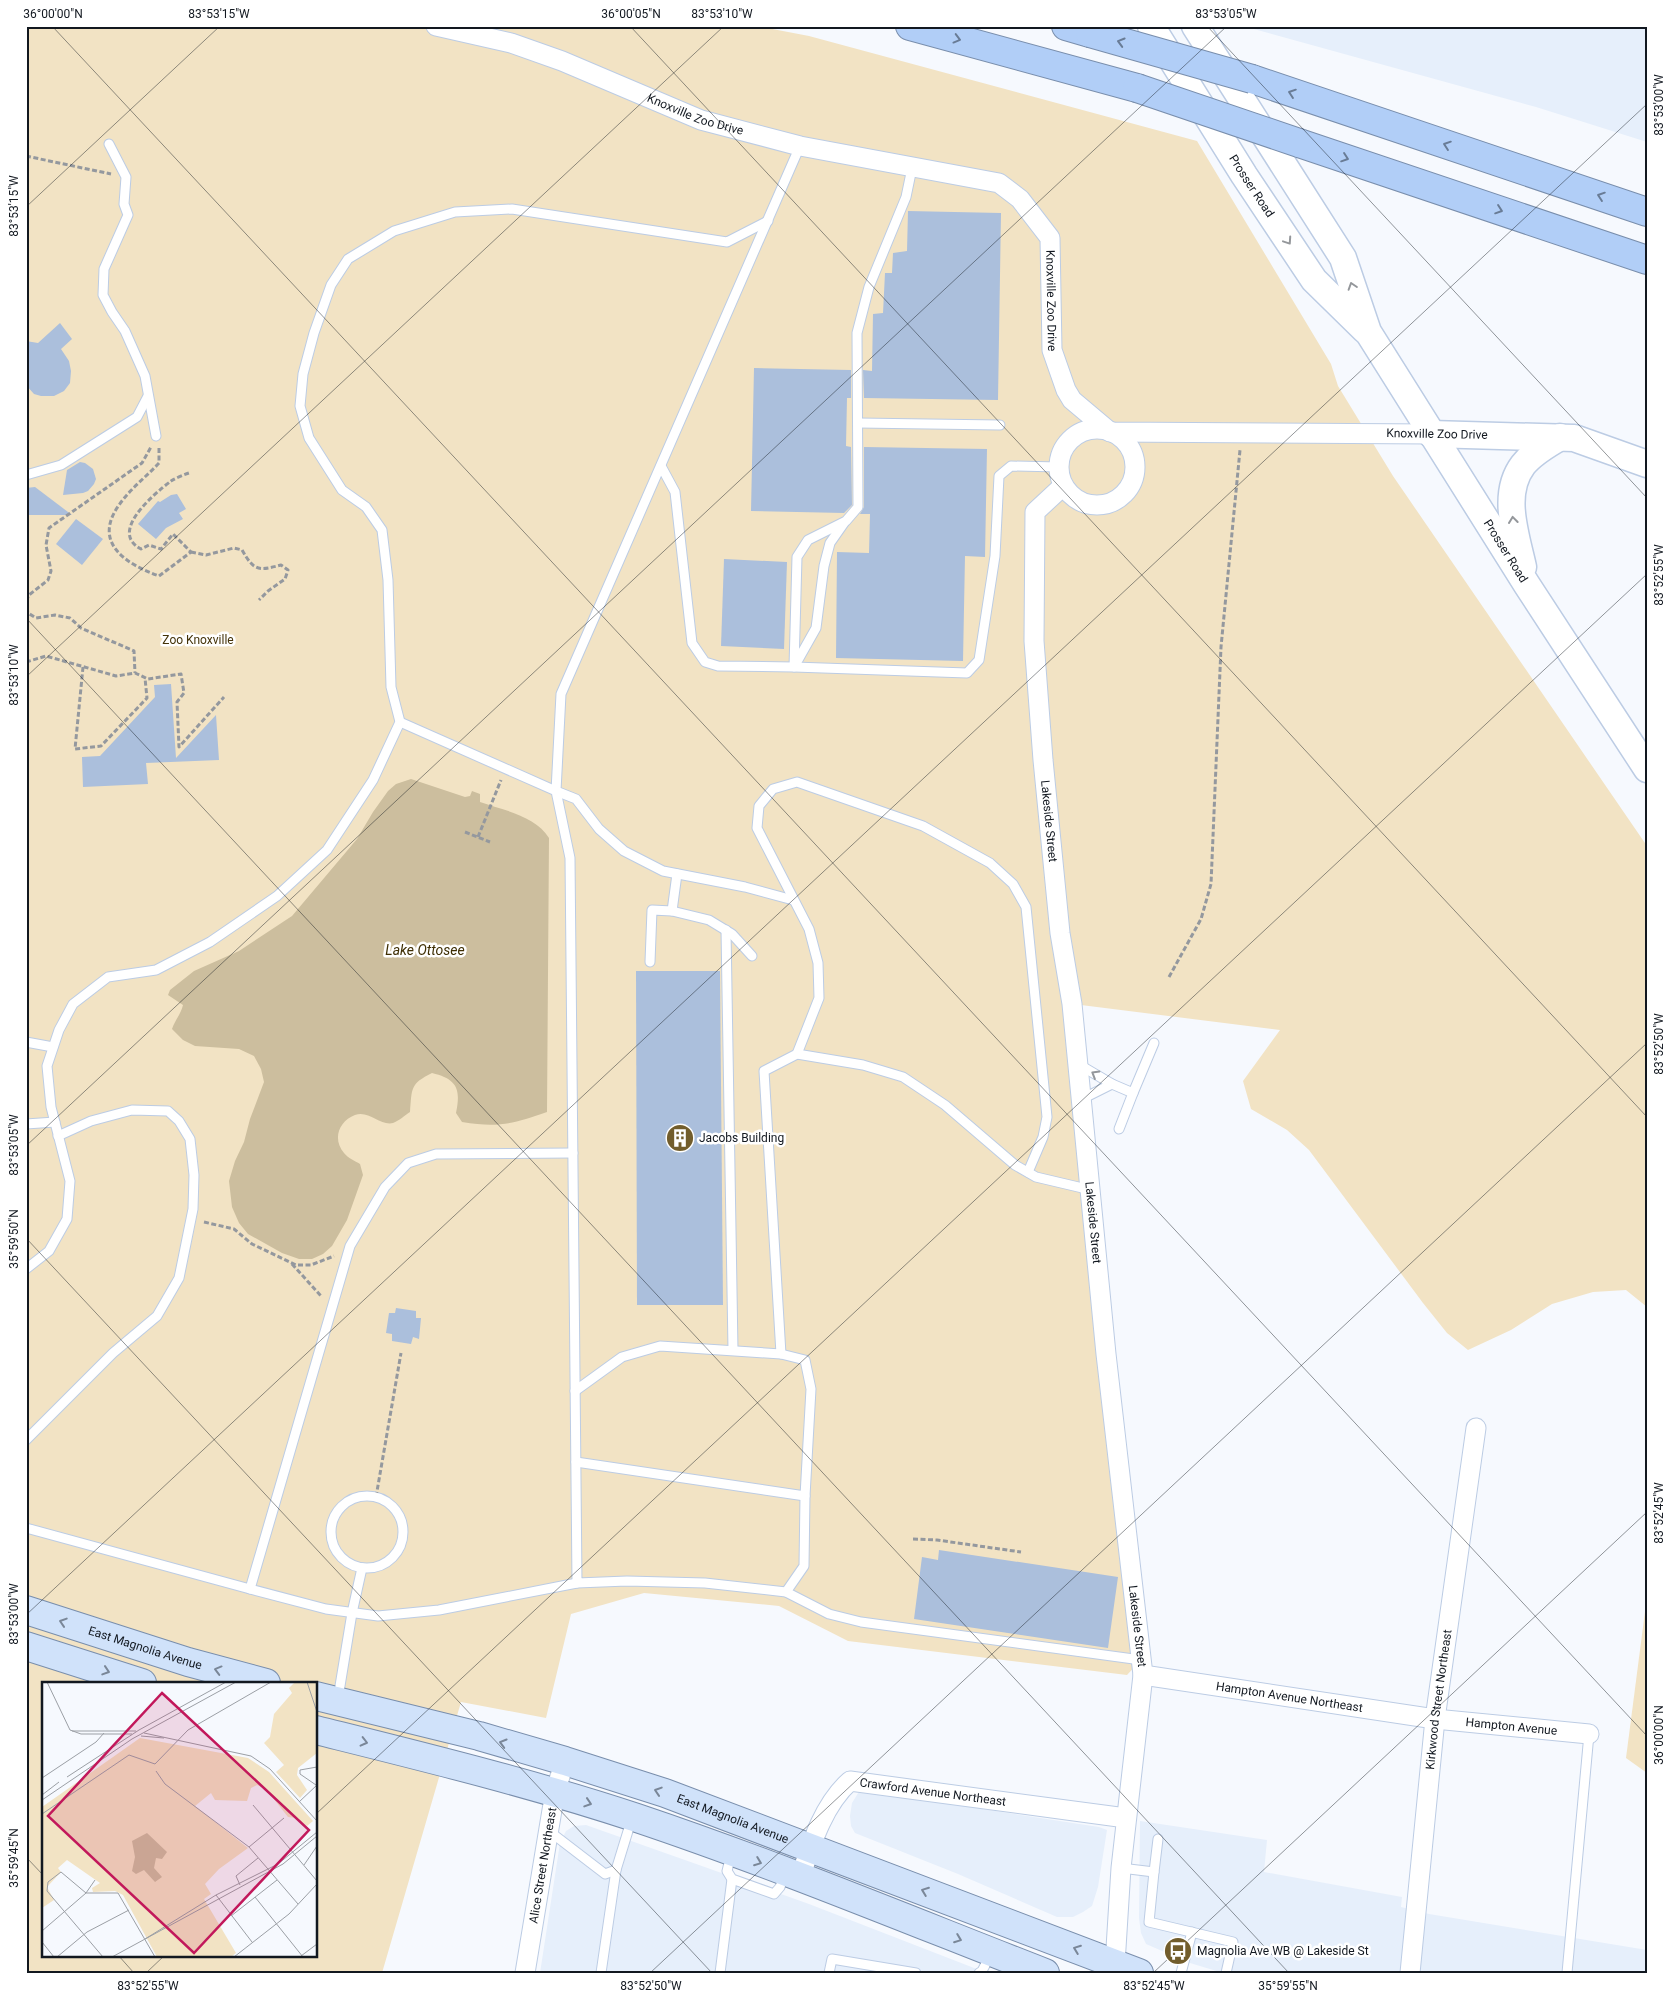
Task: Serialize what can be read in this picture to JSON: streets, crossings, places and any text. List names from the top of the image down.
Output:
{
  "streets": {
    "main road": ["East Magnolia Avenue"],
    "street": [
      "Knoxville Zoo Drive",
      "Prosser Road",
      "Lakeside Street",
      "Hampton Avenue Northeast",
      "Kirkwood Street Northeast",
      "Hampton Avenue",
      "Crawford Avenue Northeast",
      "Alice Street Northeast"
    ]
  },
  "crossings": [
    ["Knoxville Zoo Drive", "Prosser Road"],
    ["Knoxville Zoo Drive", "Lakeside Street"],
    ["Lakeside Street", "East Magnolia Avenue"],
    ["Lakeside Street", "Hampton Avenue Northeast"],
    ["Lakeside Street", "Crawford Avenue Northeast"],
    ["East Magnolia Avenue", "Crawford Avenue Northeast"],
    ["East Magnolia Avenue", "Alice Street Northeast"],
    ["Hampton Avenue Northeast", "Kirkwood Street Northeast"],
    ["Hampton Avenue Northeast", "Hampton Avenue"],
    ["Kirkwood Street Northeast", "Hampton Avenue"]
  ],
  "water": ["Lake Ottosee"],
  "parks": ["Zoo Knoxville"],
  "places": {
    "building": ["Jacobs Building"],
    "bus stop": ["Magnolia Ave WB @ Lakeside St"]
  },
  "coordinates": [
    "36°00'00\"N",
    "83°53'15\"W",
    "36°00'05\"N",
    "83°53'10\"W",
    "83°53'05\"W",
    "83°53'00\"W",
    "83°52'55\"W",
    "83°52'50\"W",
    "35°59'50\"N",
    "83°52'45\"W",
    "35°59'45\"N",
    "35°59'55\"N"
  ]
}
